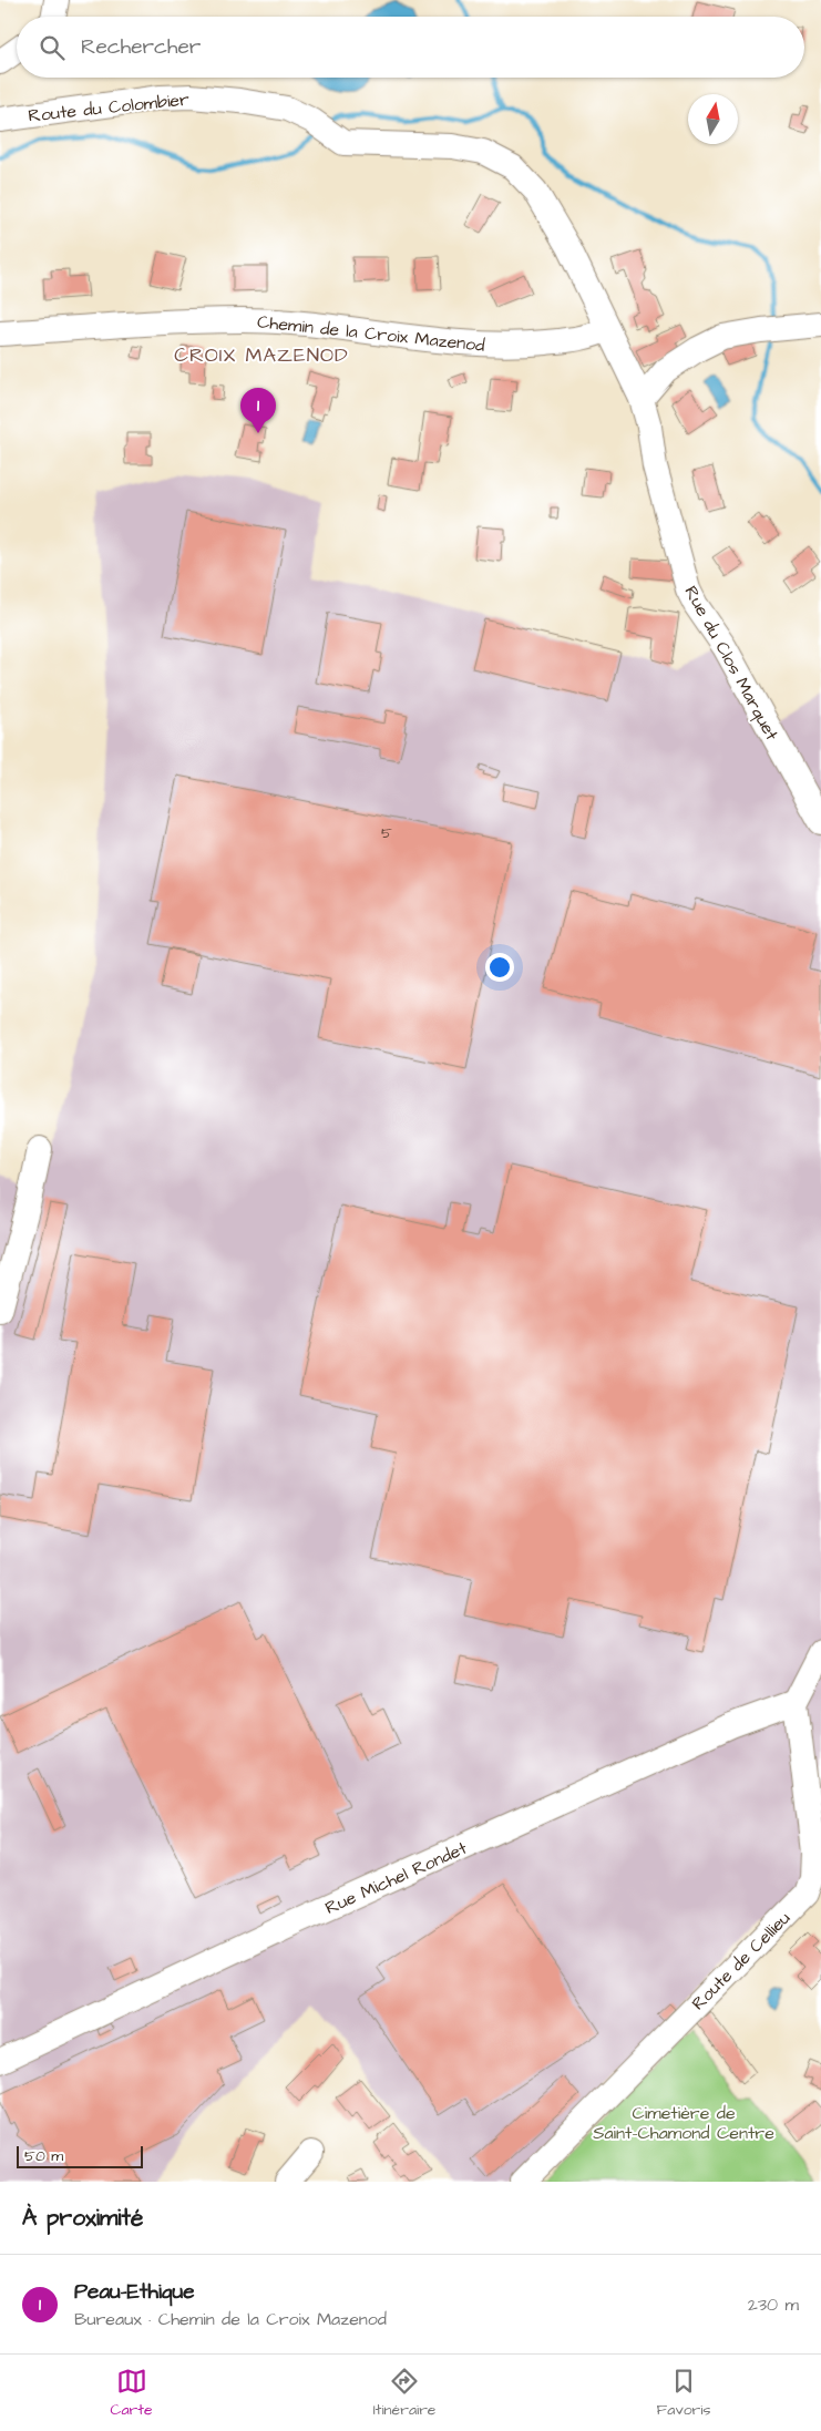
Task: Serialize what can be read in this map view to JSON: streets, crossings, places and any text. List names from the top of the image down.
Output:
{
  "streets": {
    "street": [
      "Route du Colombier",
      "Chemin de la Croix Mazenod",
      "Rue du Clos Marquet",
      "Rue Michel Rondet",
      "Route de Cellieu"
    ]
  },
  "crossings": [
    ["Route du Colombier", "Chemin de la Croix Mazenod"],
    ["Route du Colombier", "Rue du Clos Marquet"],
    ["Chemin de la Croix Mazenod", "Rue du Clos Marquet"],
    ["Rue Michel Rondet", "Route de Cellieu"]
  ],
  "districts": ["CROIX MAZENOD"],
  "parks": ["Cimetière de Saint-Chamond Centre"],
  "house_numbers": ["5"],
  "scale_bar": "50 m",
  "north": "top",
  "page": {
    "search": "Rechercher",
    "pins": "1",
    "scale": "50 m",
    "heading": "À proximité",
    "list": [
      {
        "mark": "1",
        "name": "Peau-Ethique",
        "note": "Bureaux · Chemin de la Croix Mazenod",
        "value": "230 m"
      }
    ],
    "nav": ["Carte", "Itinéraire", "Favoris"]
  }
}
